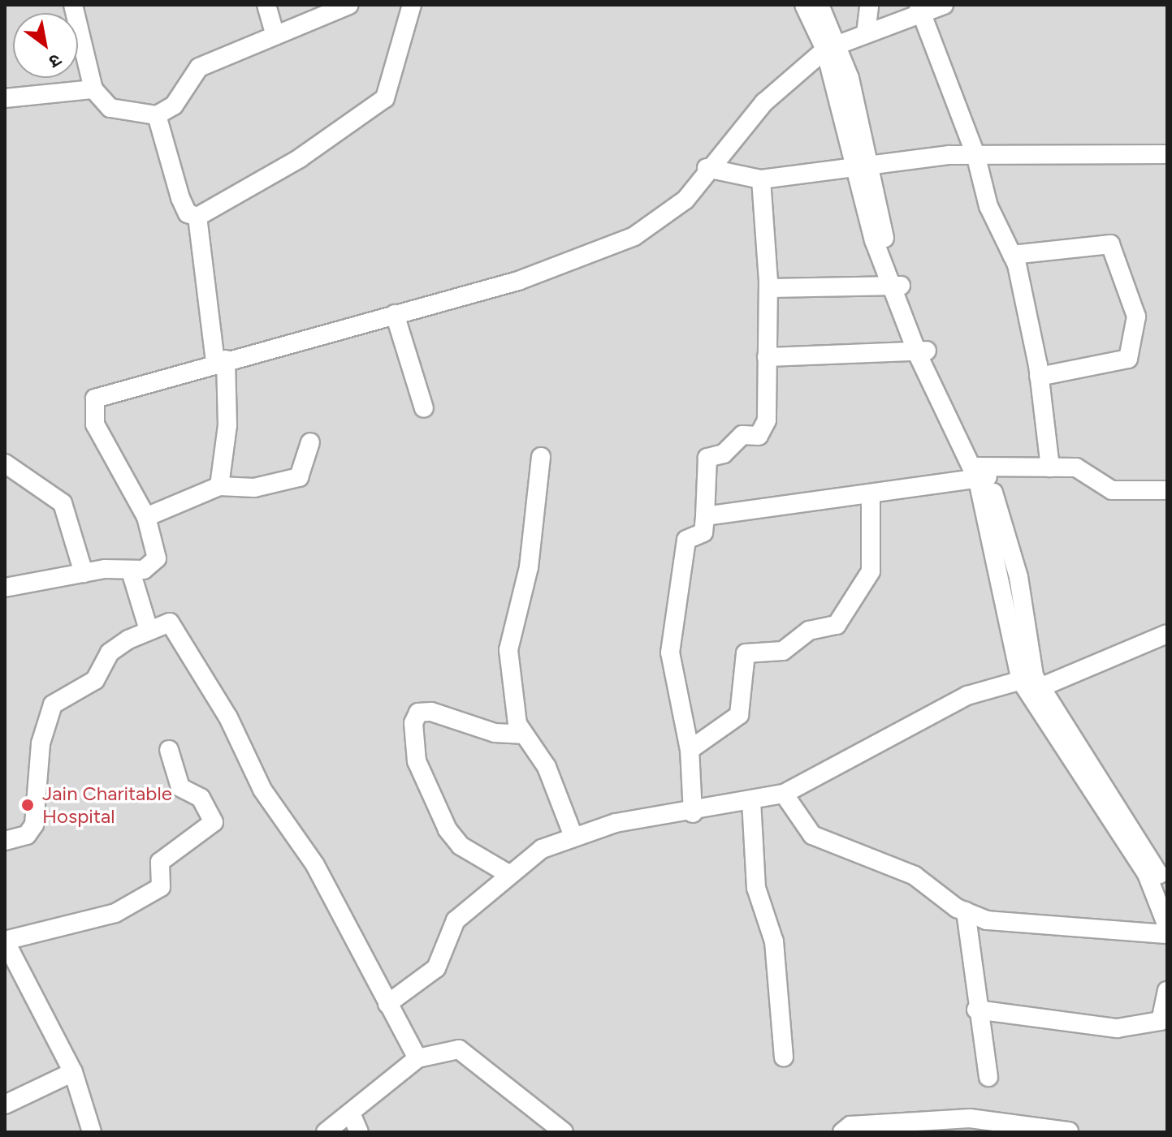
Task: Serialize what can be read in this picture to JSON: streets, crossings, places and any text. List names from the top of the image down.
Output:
{
  "places": ["Jain Charitable Hospital"],
  "north": "bottom right"
}
